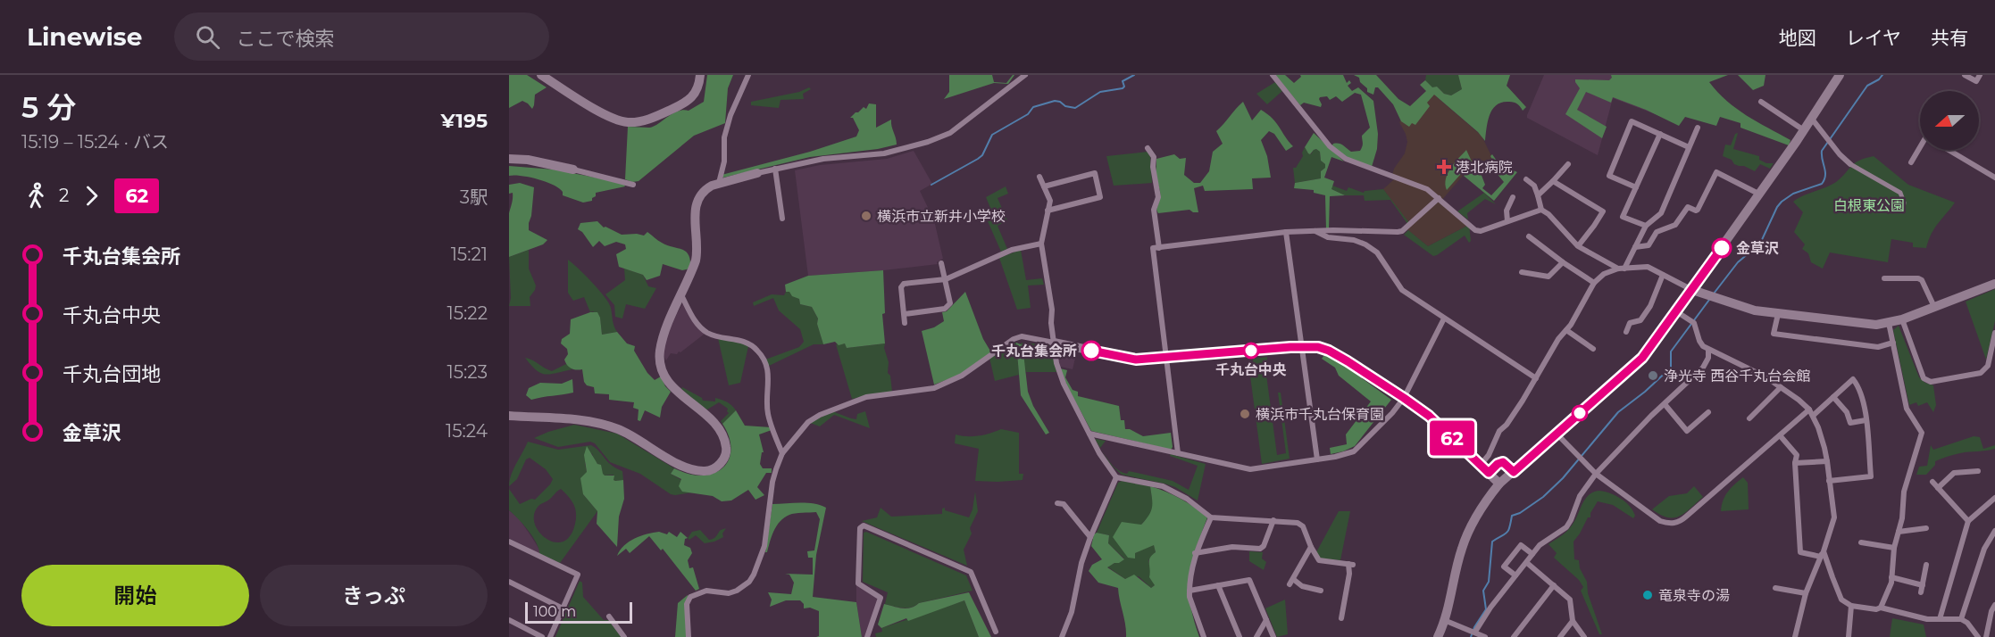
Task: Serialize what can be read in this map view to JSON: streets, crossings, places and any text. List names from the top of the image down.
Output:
{
  "parks": ["白根東公園"],
  "places": {
    "health": ["港北病院"],
    "other": [
      "横浜市立新井小学校",
      "金草沢",
      "千丸台集会所",
      "千丸台中央",
      "浄光寺 西谷千丸台会館",
      "横浜市千丸台保育園",
      "竜泉寺の湯"
    ]
  },
  "lines": ["bus line 62"],
  "scale_bar": "100 m",
  "north": "left",
  "page": {
    "header": "Linewise",
    "search": "ここで検索",
    "nav": ["地図", "レイヤ", "共有"],
    "heading": ["5 分", "15:19 – 15:24 · バス", "¥195"],
    "on_map": "62",
    "legs": ["2", "62", "3駅"],
    "list": [
      {
        "name": "千丸台集会所",
        "value": "15:21"
      },
      {
        "name": "千丸台中央",
        "value": "15:22"
      },
      {
        "name": "千丸台団地",
        "value": "15:23"
      },
      {
        "name": "金草沢",
        "value": "15:24"
      }
    ],
    "buttons": ["開始", "きっぷ"],
    "scale": "100 m"
  }
}
